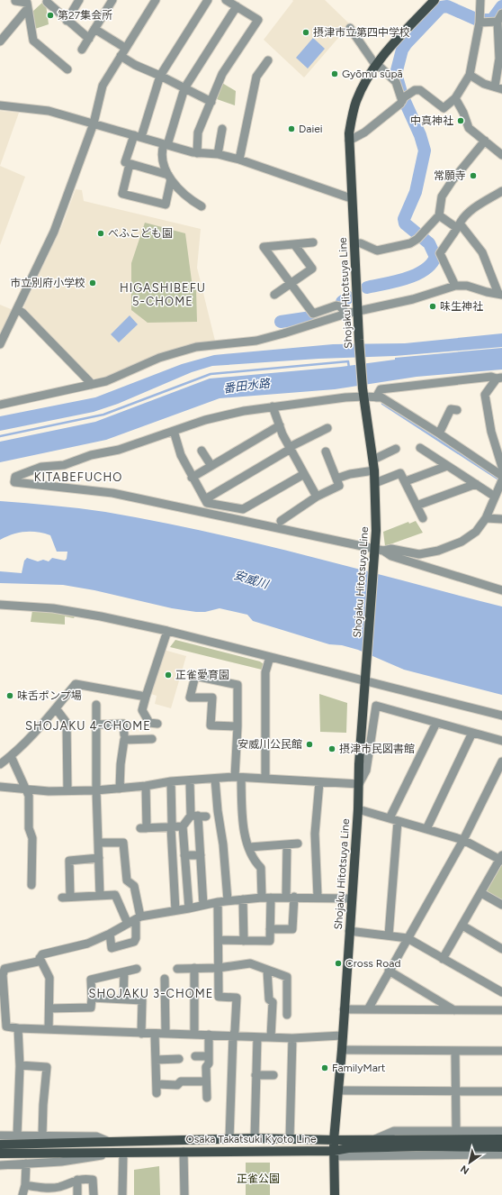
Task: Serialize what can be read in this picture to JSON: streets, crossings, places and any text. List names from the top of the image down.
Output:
{
  "streets": {
    "main road": ["Shojaku Hitotsuya Line", "Osaka Takatsuki Kyoto Line"]
  },
  "crossings": [
    ["Shojaku Hitotsuya Line", "Osaka Takatsuki Kyoto Line"]
  ],
  "districts": [
    "HIGASHIBEFU 5-CHOME",
    "KITABEFUCHO",
    "SHOJAKU 4-CHOME",
    "SHOJAKU 3-CHOME"
  ],
  "water": ["番田水路", "安威川"],
  "parks": ["正雀公園"],
  "places": [
    "第27集会所",
    "摂津市立第四中学校",
    "Gyōmu sūpā",
    "中真神社",
    "Daiei",
    "常願寺",
    "べふこども園",
    "市立別府小学校",
    "味生神社",
    "正雀愛育園",
    "味舌ポンプ場",
    "安威川公民館",
    "摂津市民図書館",
    "Cross Road",
    "FamilyMart"
  ],
  "north": "bottom left"
}
